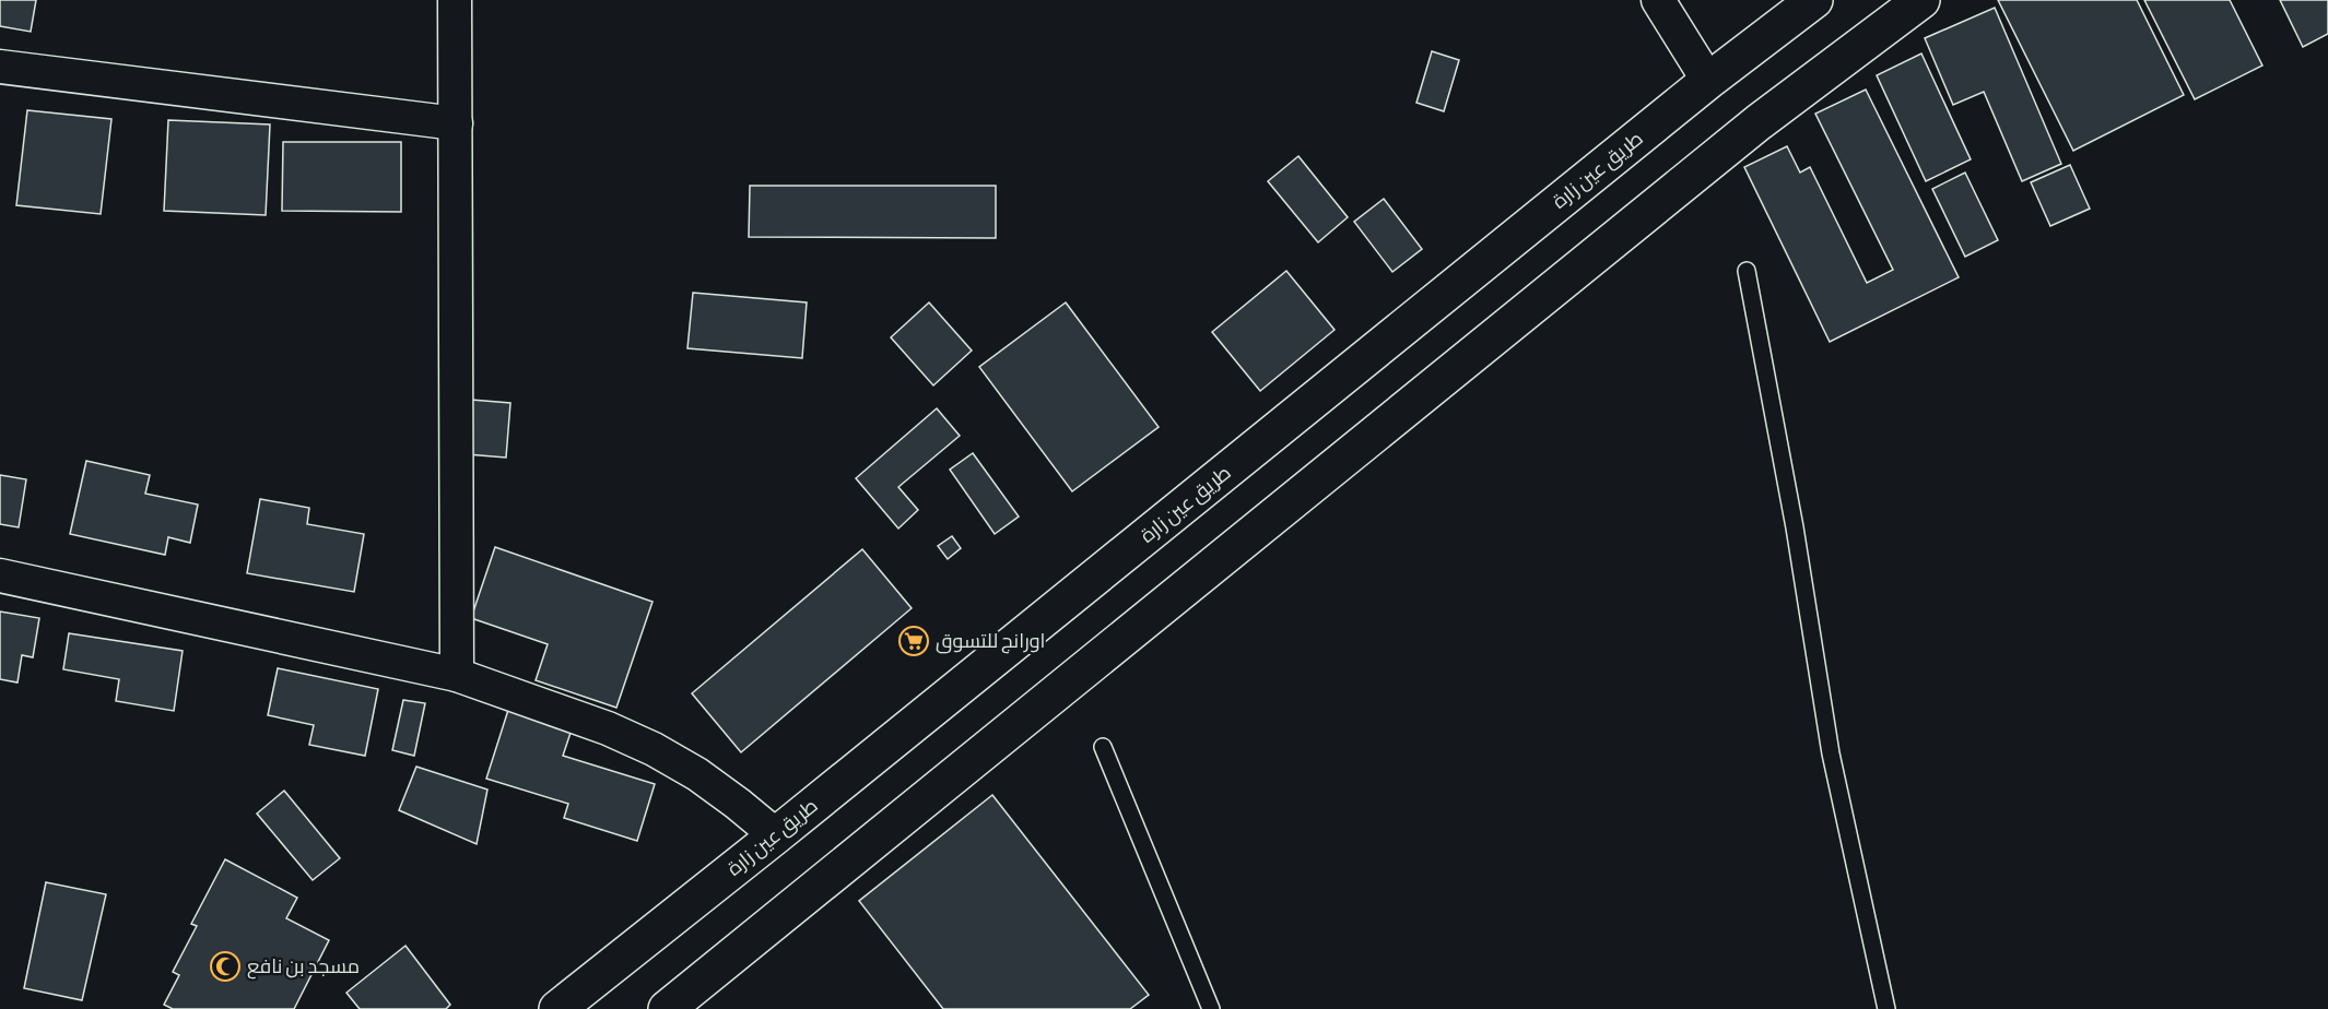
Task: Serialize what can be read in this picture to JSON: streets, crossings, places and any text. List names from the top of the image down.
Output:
{
  "streets": {
    "main road": ["طريق عين زارة"]
  },
  "places": {
    "supermarket": ["اورانج للتسوق"],
    "mosque": ["مسجد بن نافع"]
  }
}
